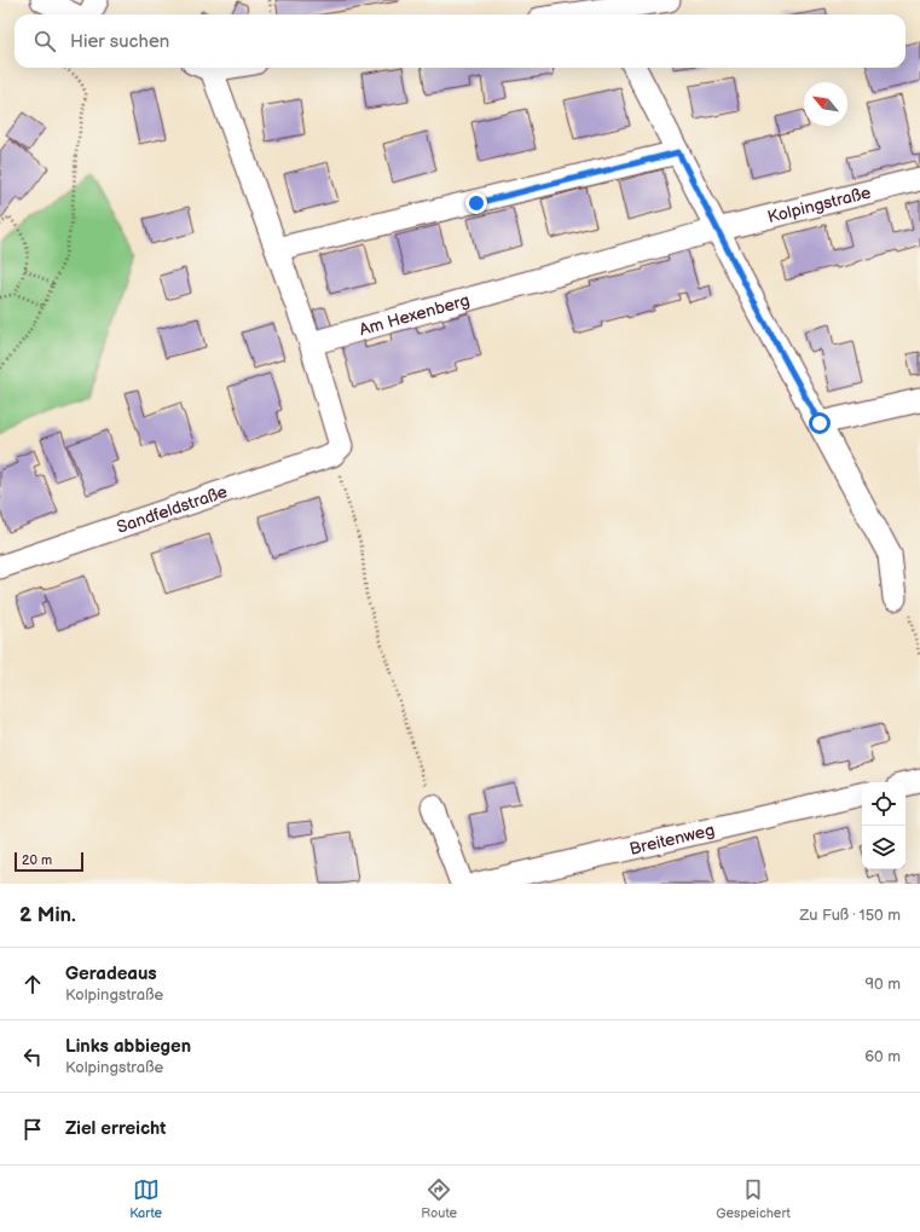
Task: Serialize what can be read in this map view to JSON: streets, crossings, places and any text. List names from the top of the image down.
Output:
{
  "streets": {
    "street": [
      "Kolpingstraße",
      "Am Hexenberg",
      "Sandfeldstraße",
      "Breitenweg"
    ]
  },
  "crossings": [
    ["Kolpingstraße", "Am Hexenberg"]
  ],
  "scale_bar": "20 m",
  "north": "top left",
  "page": {
    "search": "Hier suchen",
    "scale": "20 m",
    "heading": ["2 Min.", "Zu Fuß · 150 m"],
    "list": [
      ["Geradeaus", "Kolpingstraße", "90 m"],
      ["Links abbiegen", "Kolpingstraße", "60 m"],
      "Ziel erreicht"
    ],
    "nav": ["Karte", "Route", "Gespeichert"]
  }
}
